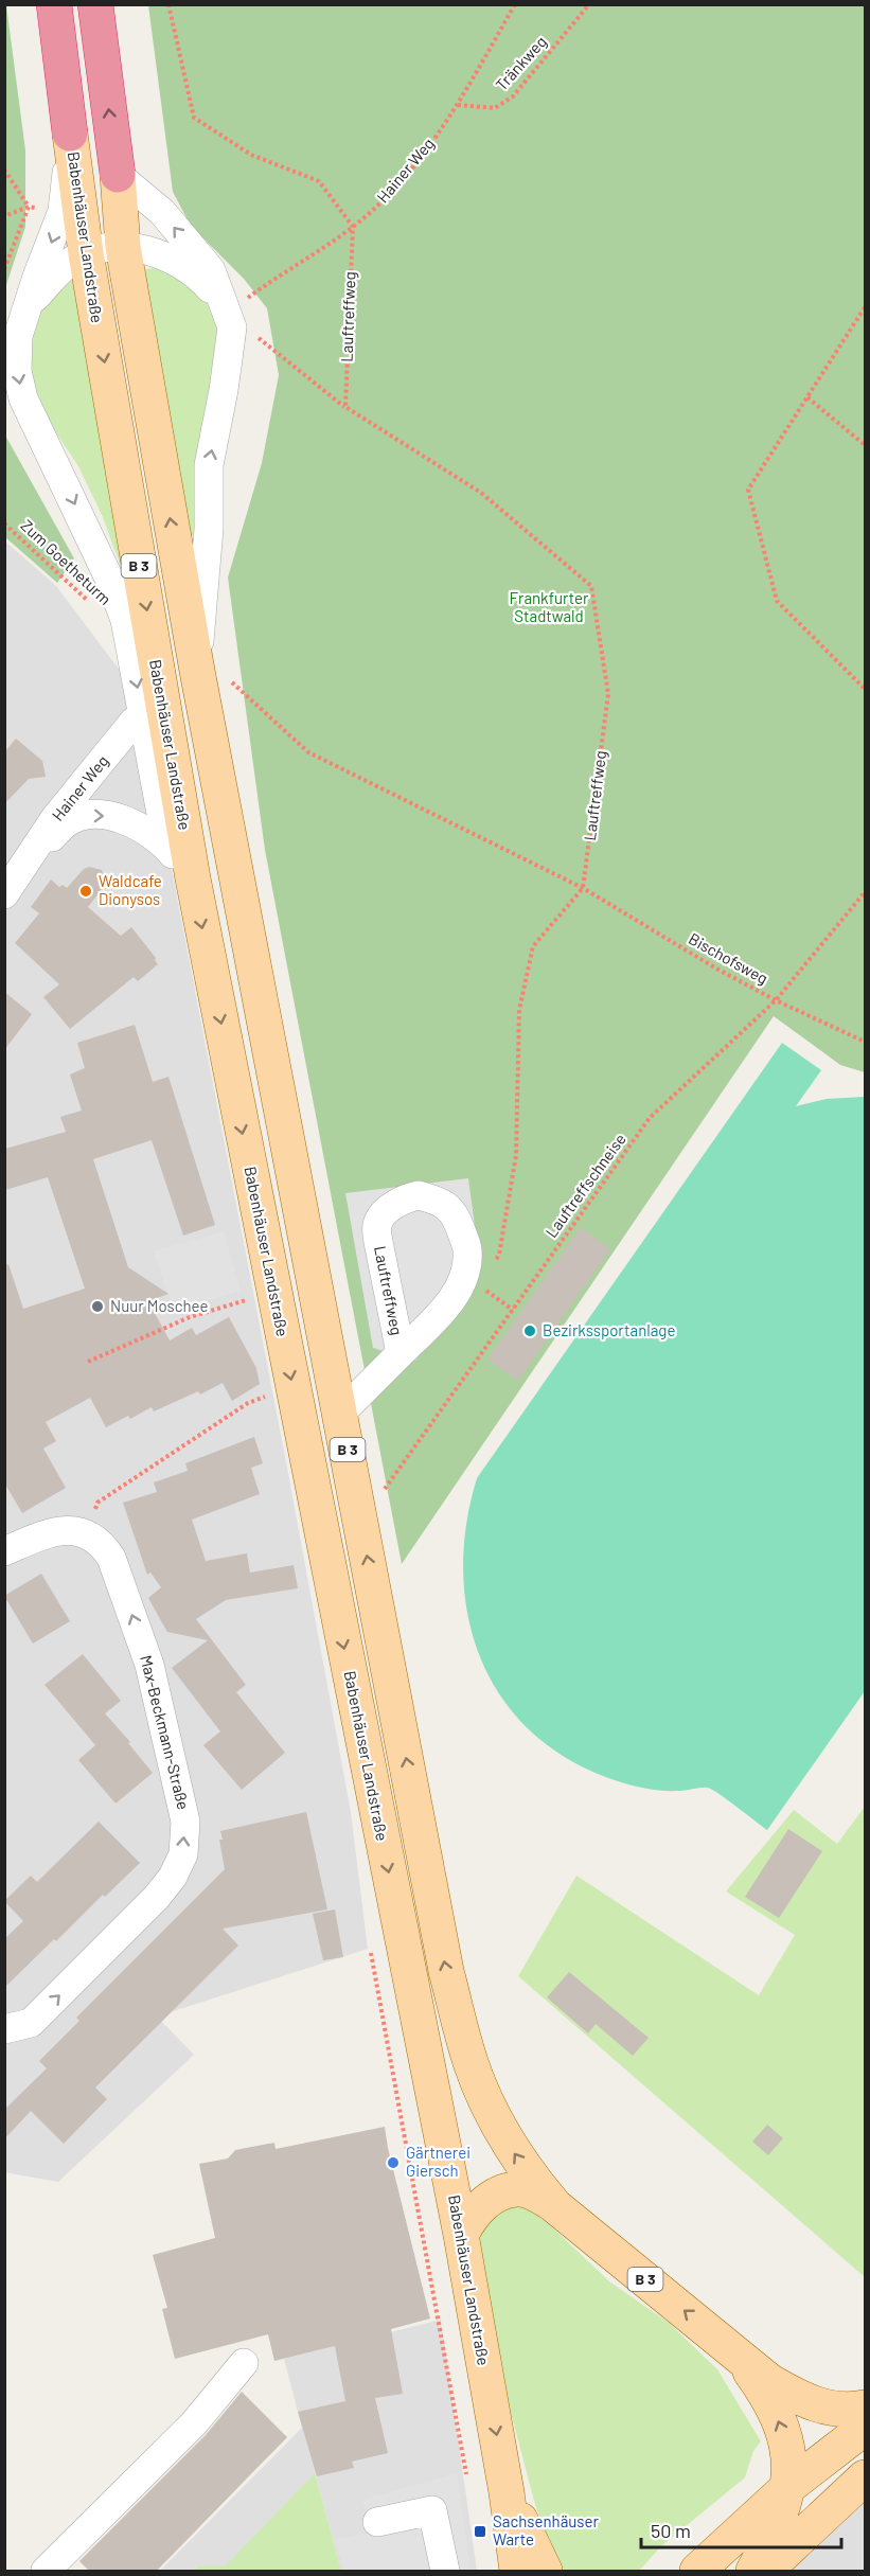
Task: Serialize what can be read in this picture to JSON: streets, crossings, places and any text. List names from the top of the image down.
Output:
{
  "streets": {
    "highway": ["Babenhäuser Landstraße", "B 3"],
    "street": ["Hainer Weg", "Lauftreffweg", "Max-Beckmann-Straße"],
    "path": [
      "Tränkweg",
      "Zum Goetheturm",
      "Bischofsweg",
      "Lauftreffschneise"
    ]
  },
  "crossings": [
    ["Tränkweg", "Hainer Weg"],
    ["Hainer Weg", "Babenhäuser Landstraße"],
    ["Hainer Weg", "Lauftreffweg"],
    ["Babenhäuser Landstraße", "B 3"],
    ["Lauftreffweg", "B 3"],
    ["Lauftreffweg", "Bischofsweg"],
    ["B 3", "Bischofsweg"],
    ["B 3", "Lauftreffschneise"],
    ["Bischofsweg", "Lauftreffschneise"]
  ],
  "one_way": ["Babenhäuser Landstraße", "Max-Beckmann-Straße"],
  "parks": ["Frankfurter Stadtwald"],
  "places": {
    "other": [
      "Waldcafe Dionysos",
      "Nuur Moschee",
      "Bezirkssportanlage",
      "Gärtnerei Giersch"
    ],
    "transit": ["Sachsenhäuser Warte"]
  },
  "scale_bar": "50 m"
}
